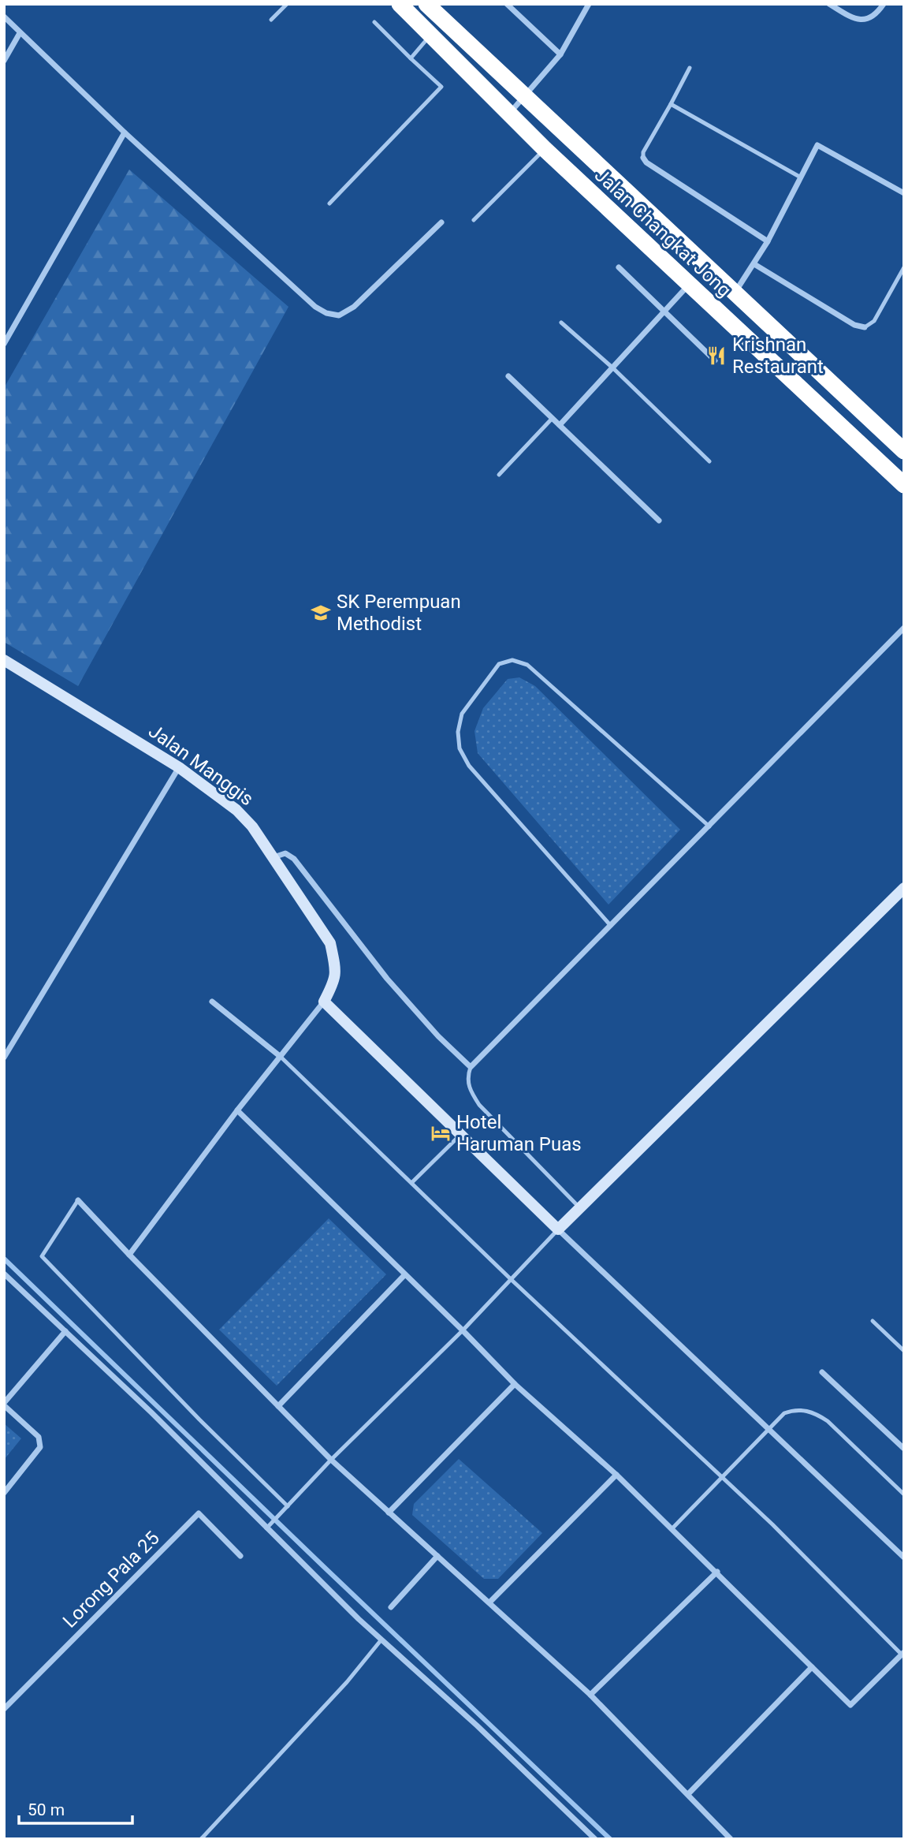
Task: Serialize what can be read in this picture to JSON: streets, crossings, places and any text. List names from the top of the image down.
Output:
{
  "streets": {
    "highway": ["Jalan Changkat Jong"],
    "street": ["Jalan Manggis", "Lorong Pala 25"]
  },
  "places": {
    "restaurant": ["Krishnan Restaurant"],
    "school or university": ["SK Perempuan Methodist"],
    "hotel": ["Hotel Haruman Puas"]
  },
  "scale_bar": "50 m"
}
